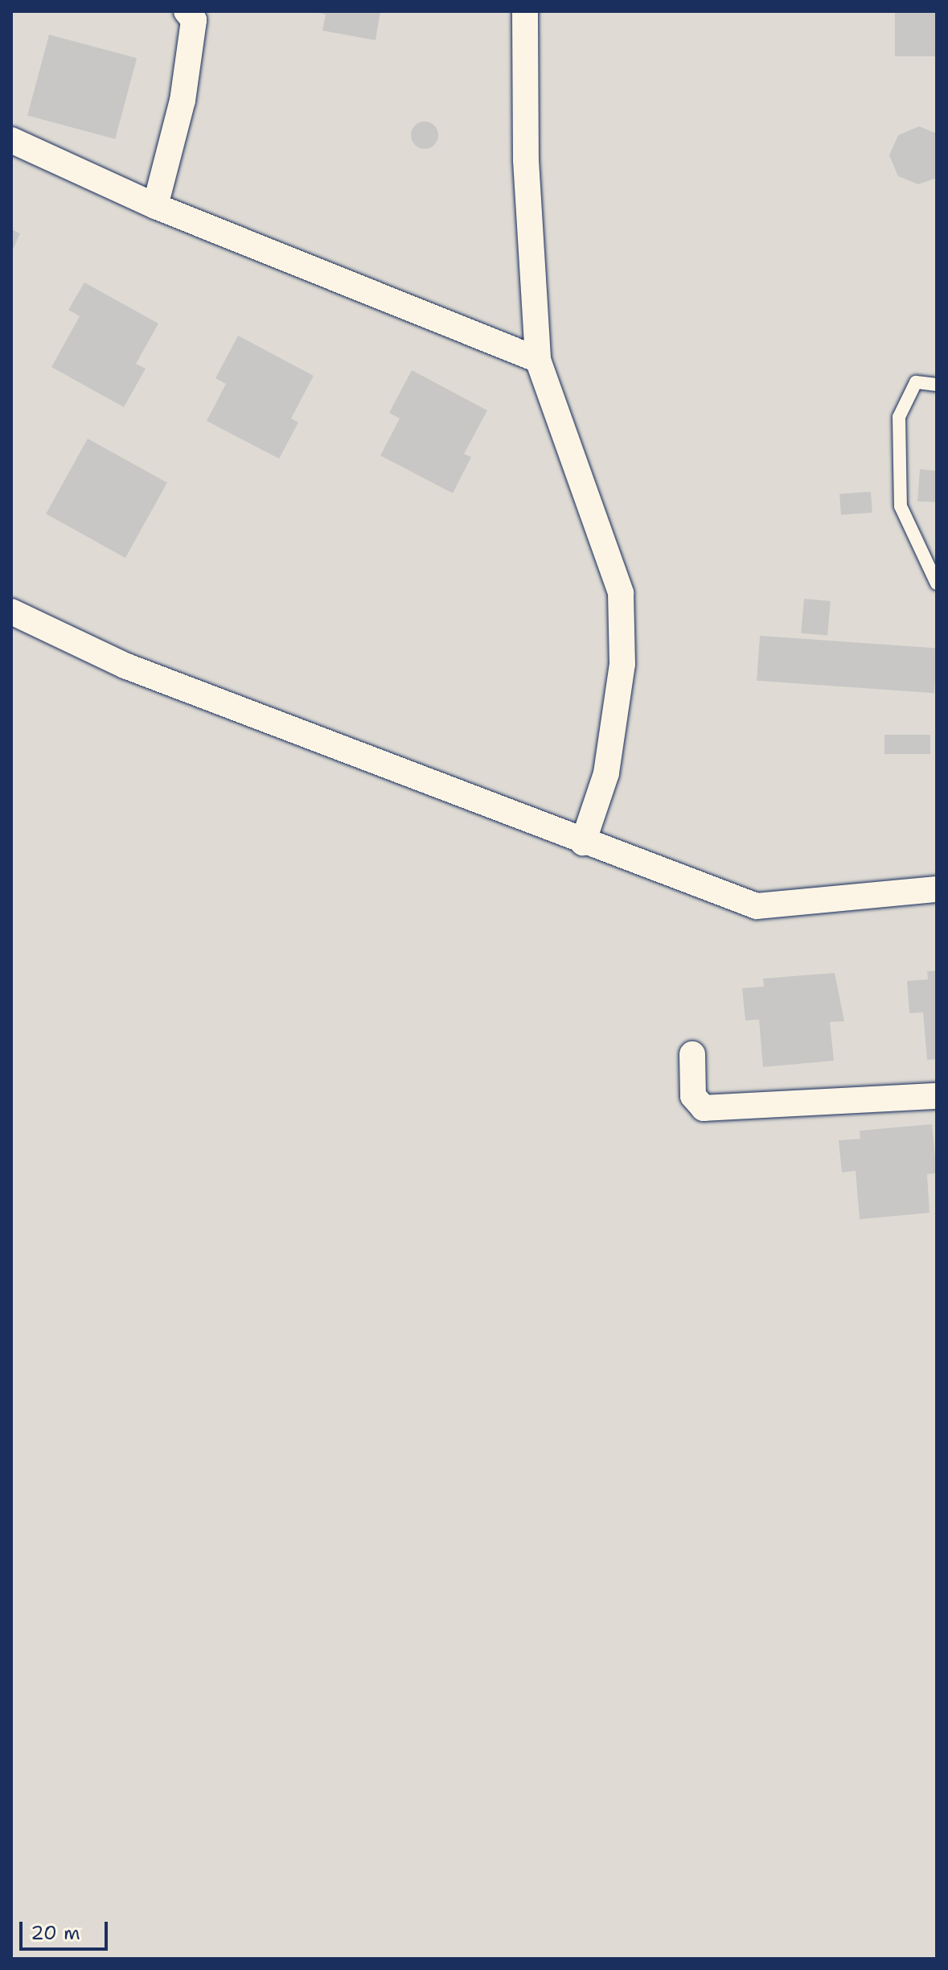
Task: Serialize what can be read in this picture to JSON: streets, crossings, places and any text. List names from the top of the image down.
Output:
{
  "scale_bar": "20 m"
}
